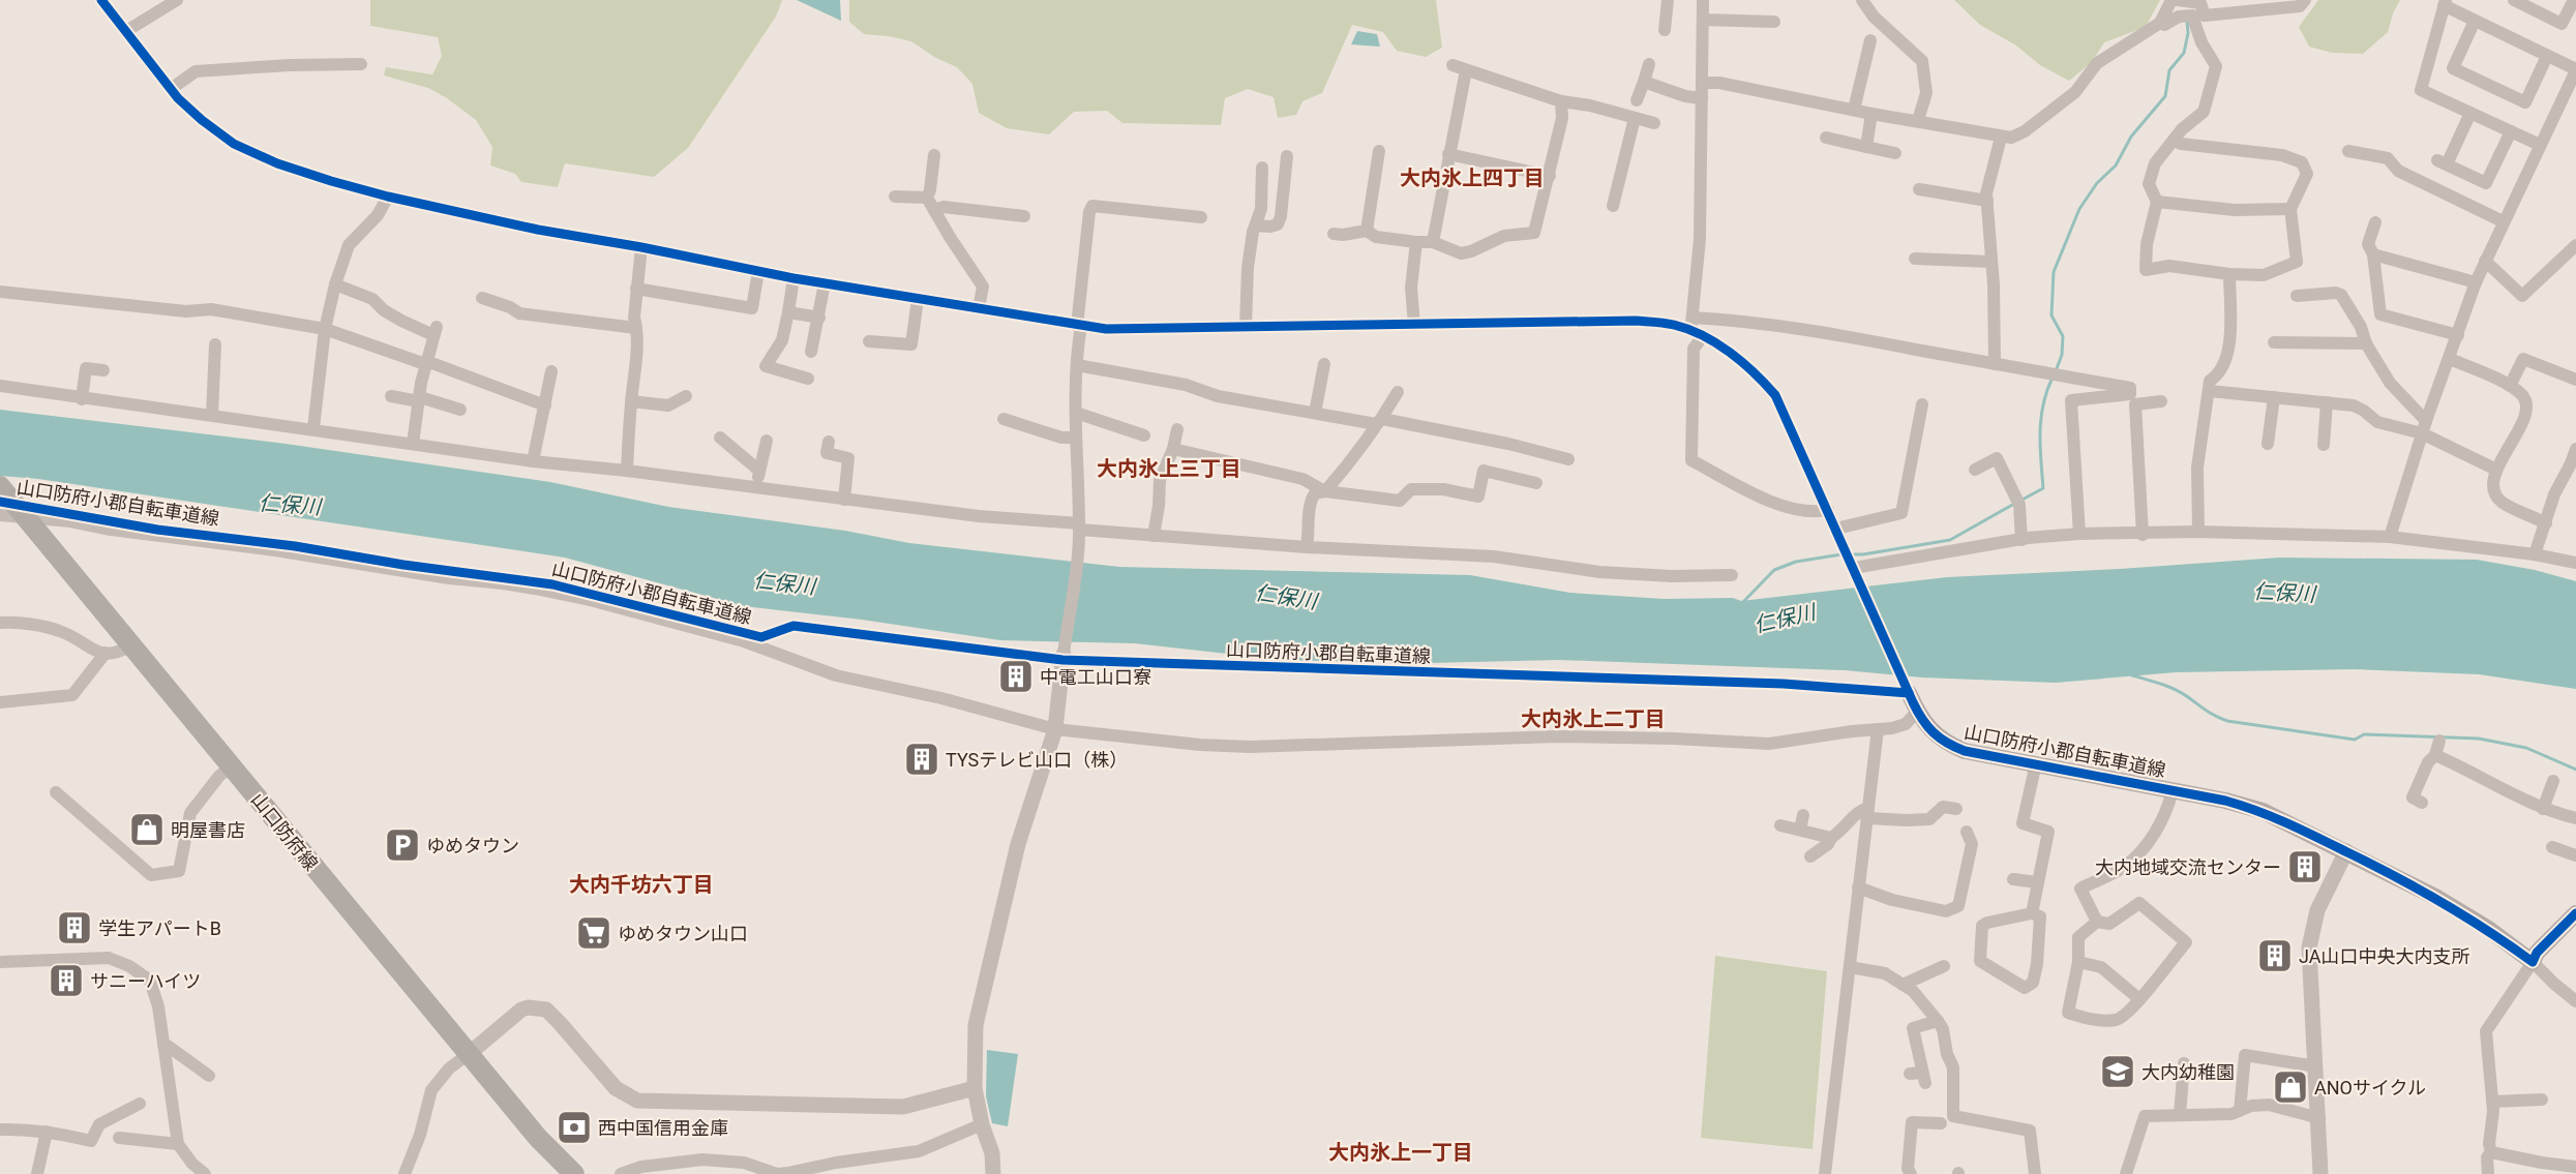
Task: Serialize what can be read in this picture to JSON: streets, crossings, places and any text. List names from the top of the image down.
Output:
{
  "streets": {
    "main road": ["山口防府小郡自転車道線", "山口防府線"]
  },
  "districts": [
    "大内氷上四丁目",
    "大内氷上三丁目",
    "大内氷上二丁目",
    "大内千坊六丁目",
    "大内氷上一丁目"
  ],
  "water": ["仁保川"],
  "places": {
    "building": [
      "中電工山口寮",
      "TYSテレビ山口（株）",
      "大内地域交流センター",
      "学生アパートB",
      "JA山口中央大内支所",
      "サニーハイツ"
    ],
    "shop": ["明屋書店", "ANOサイクル"],
    "parking": ["ゆめタウン"],
    "supermarket": ["ゆめタウン山口"],
    "school or university": ["大内幼稚園"],
    "bank": ["西中国信用金庫"]
  }
}
